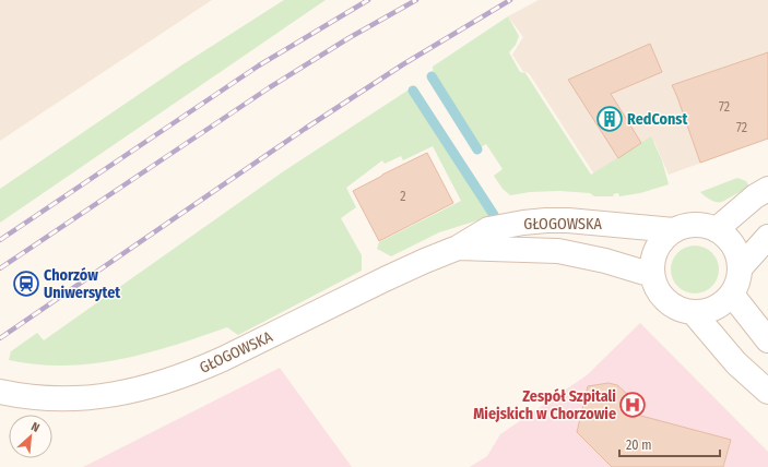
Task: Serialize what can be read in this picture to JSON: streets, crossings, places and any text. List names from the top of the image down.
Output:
{
  "streets": {
    "street": ["GŁOGOWSKA"]
  },
  "places": {
    "building": ["RedConst"],
    "station": ["Chorzów Uniwersytet"],
    "hospital": ["Zespół Szpitali Miejskich w Chorzowie"]
  },
  "house_numbers": ["72", "72", "2"],
  "scale_bar": "20 m",
  "north": "top right"
}
